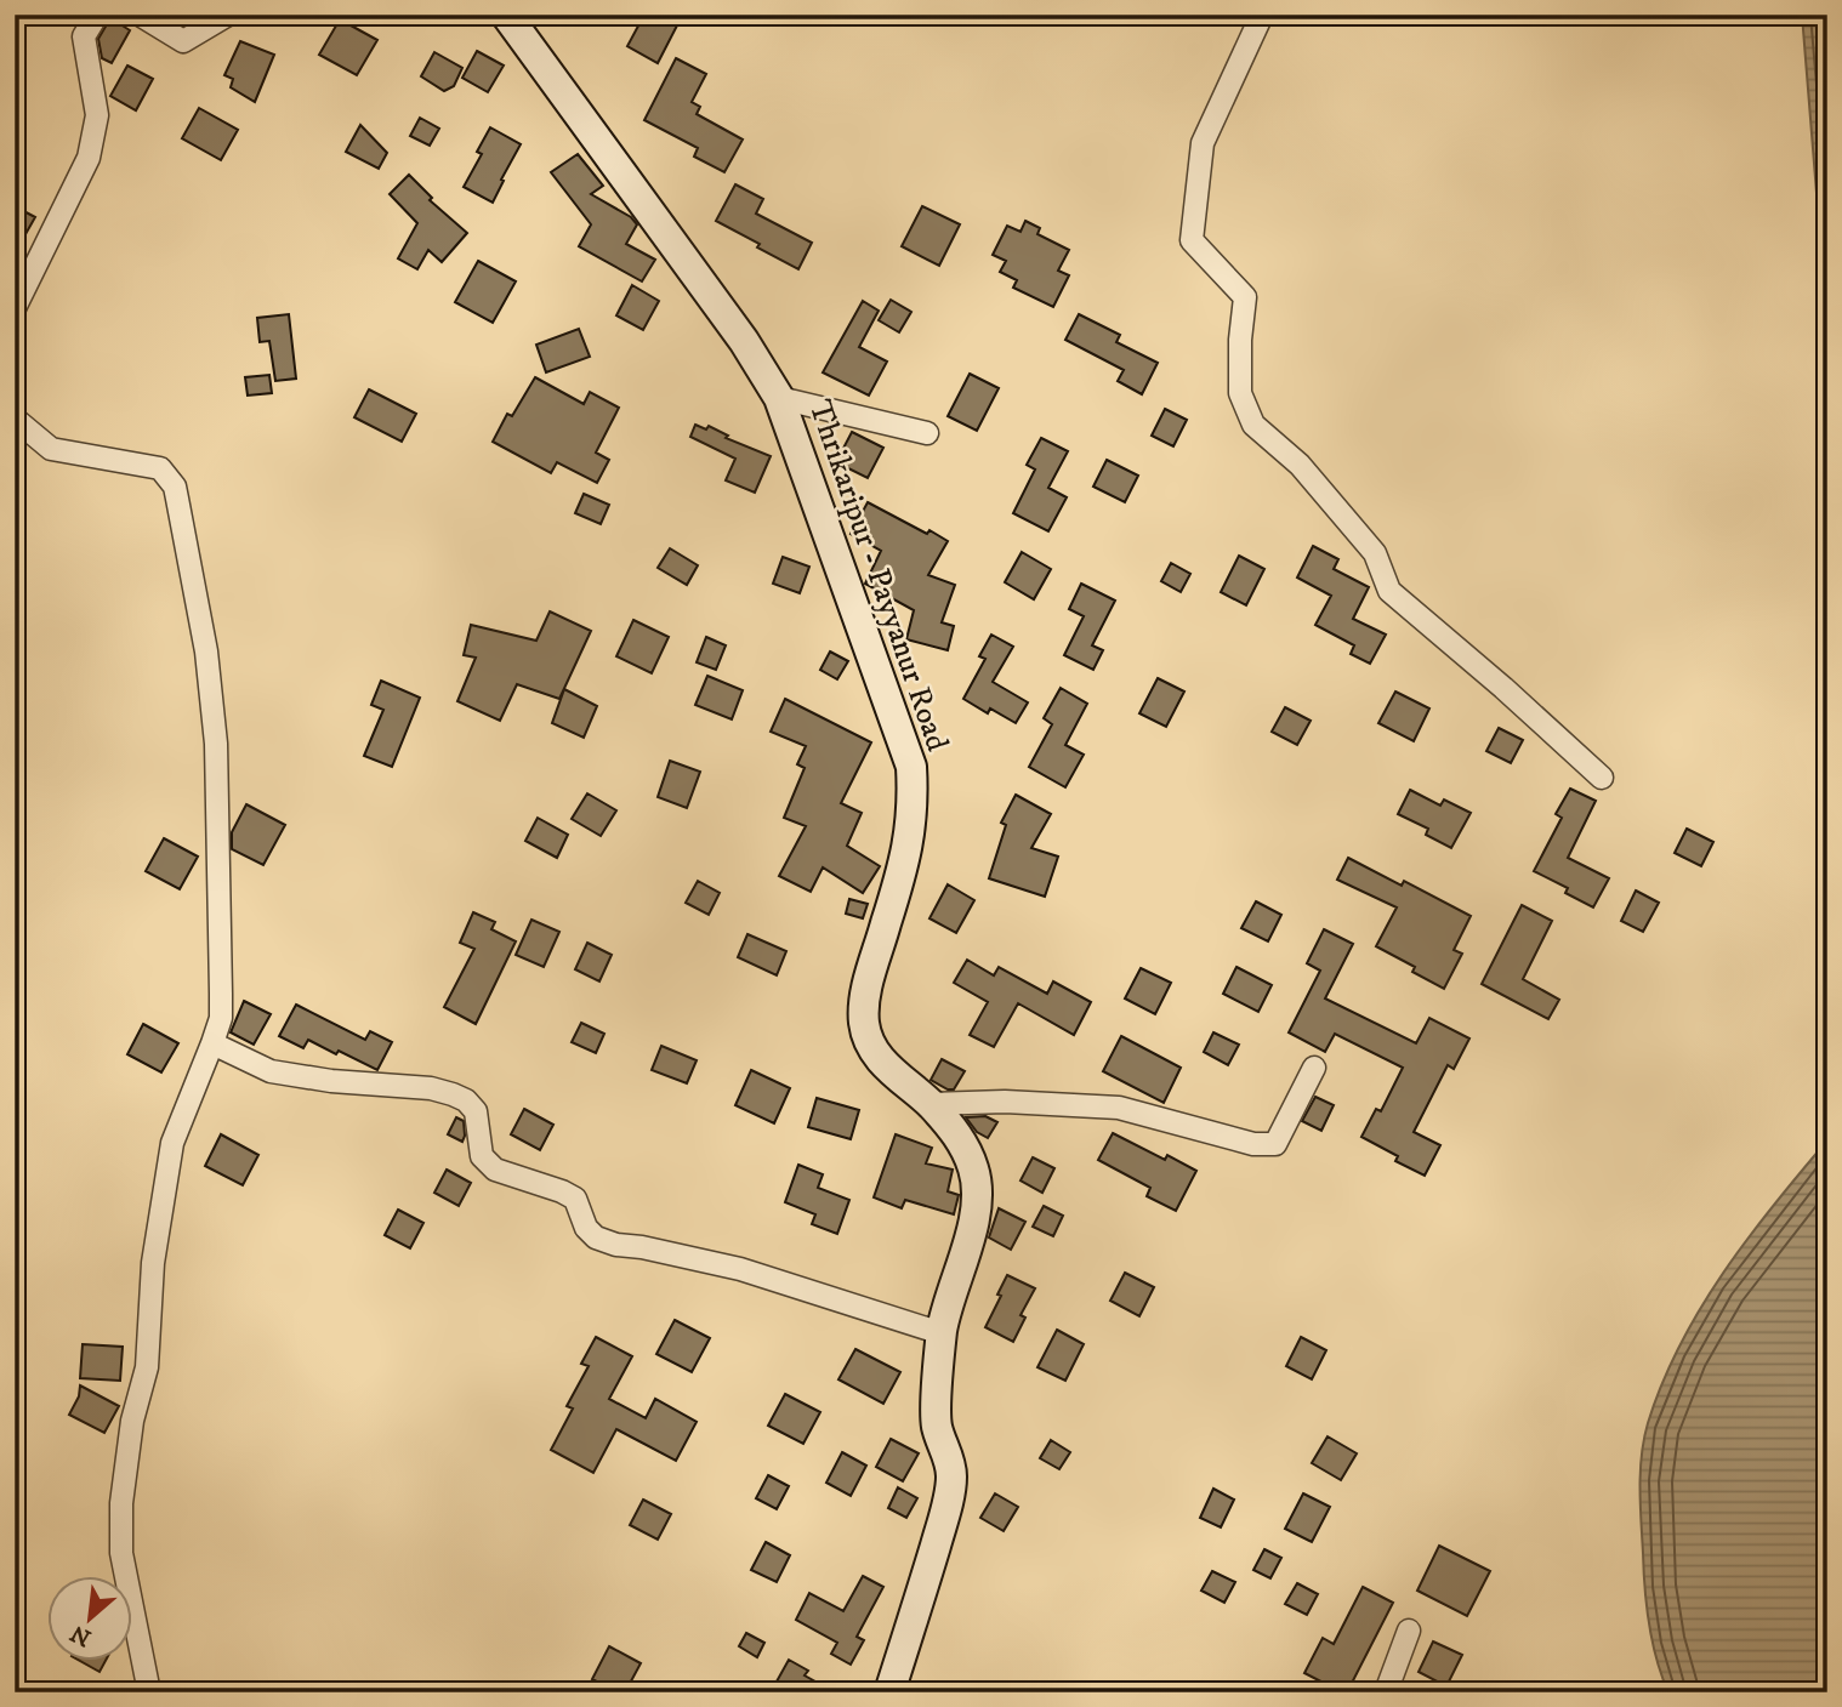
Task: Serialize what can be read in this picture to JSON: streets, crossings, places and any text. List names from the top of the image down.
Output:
{
  "streets": {
    "main road": ["Thrikaripur - Payyanur Road"]
  },
  "north": "bottom left"
}
